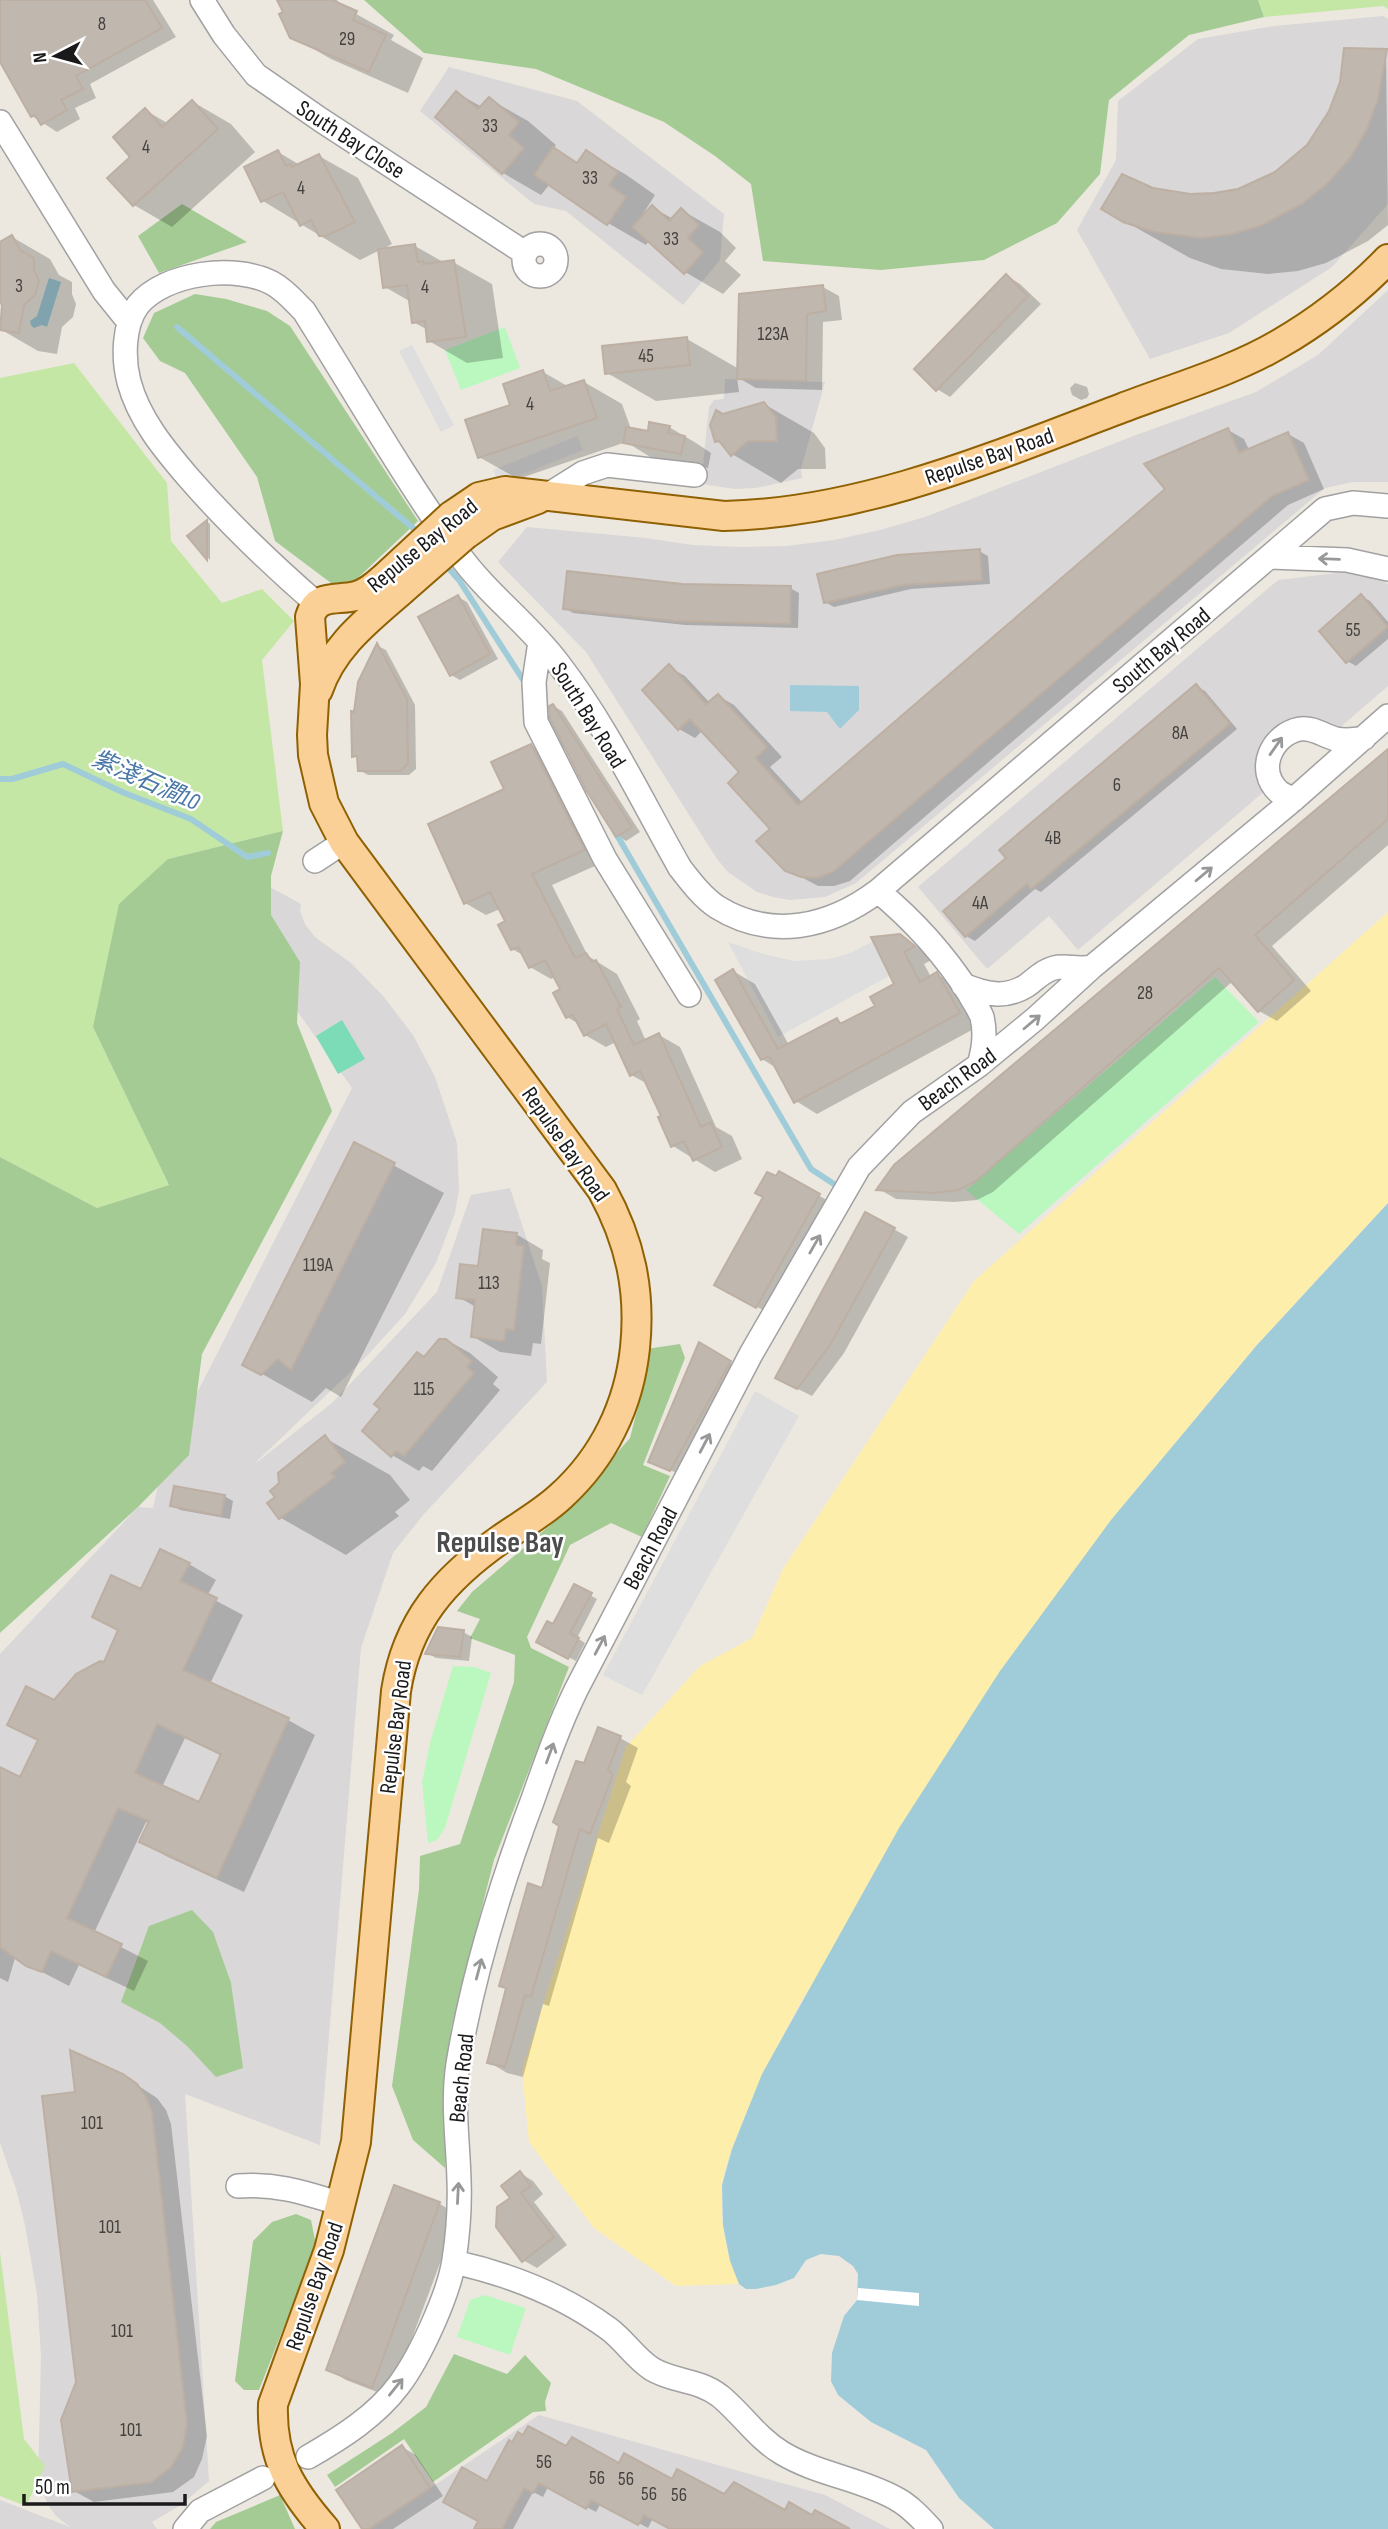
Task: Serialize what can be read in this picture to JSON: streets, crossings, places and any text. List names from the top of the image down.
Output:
{
  "streets": {
    "main road": ["Repulse Bay Road"],
    "street": ["South Bay Close", "South Bay Road", "Beach Road"]
  },
  "one_way": ["Beach Road"],
  "districts": ["Repulse Bay"],
  "water": ["紫淺石澗10"],
  "house_numbers": [
    "8",
    "29",
    "33",
    "4",
    "33",
    "4",
    "33",
    "3",
    "4",
    "123A",
    "45",
    "4",
    "55",
    "8A",
    "6",
    "4B",
    "4A",
    "28",
    "119A",
    "113",
    "115",
    "101",
    "101",
    "101",
    "101",
    "56",
    "56",
    "56",
    "56",
    "56"
  ],
  "scale_bar": "50 m",
  "north": "left"
}
